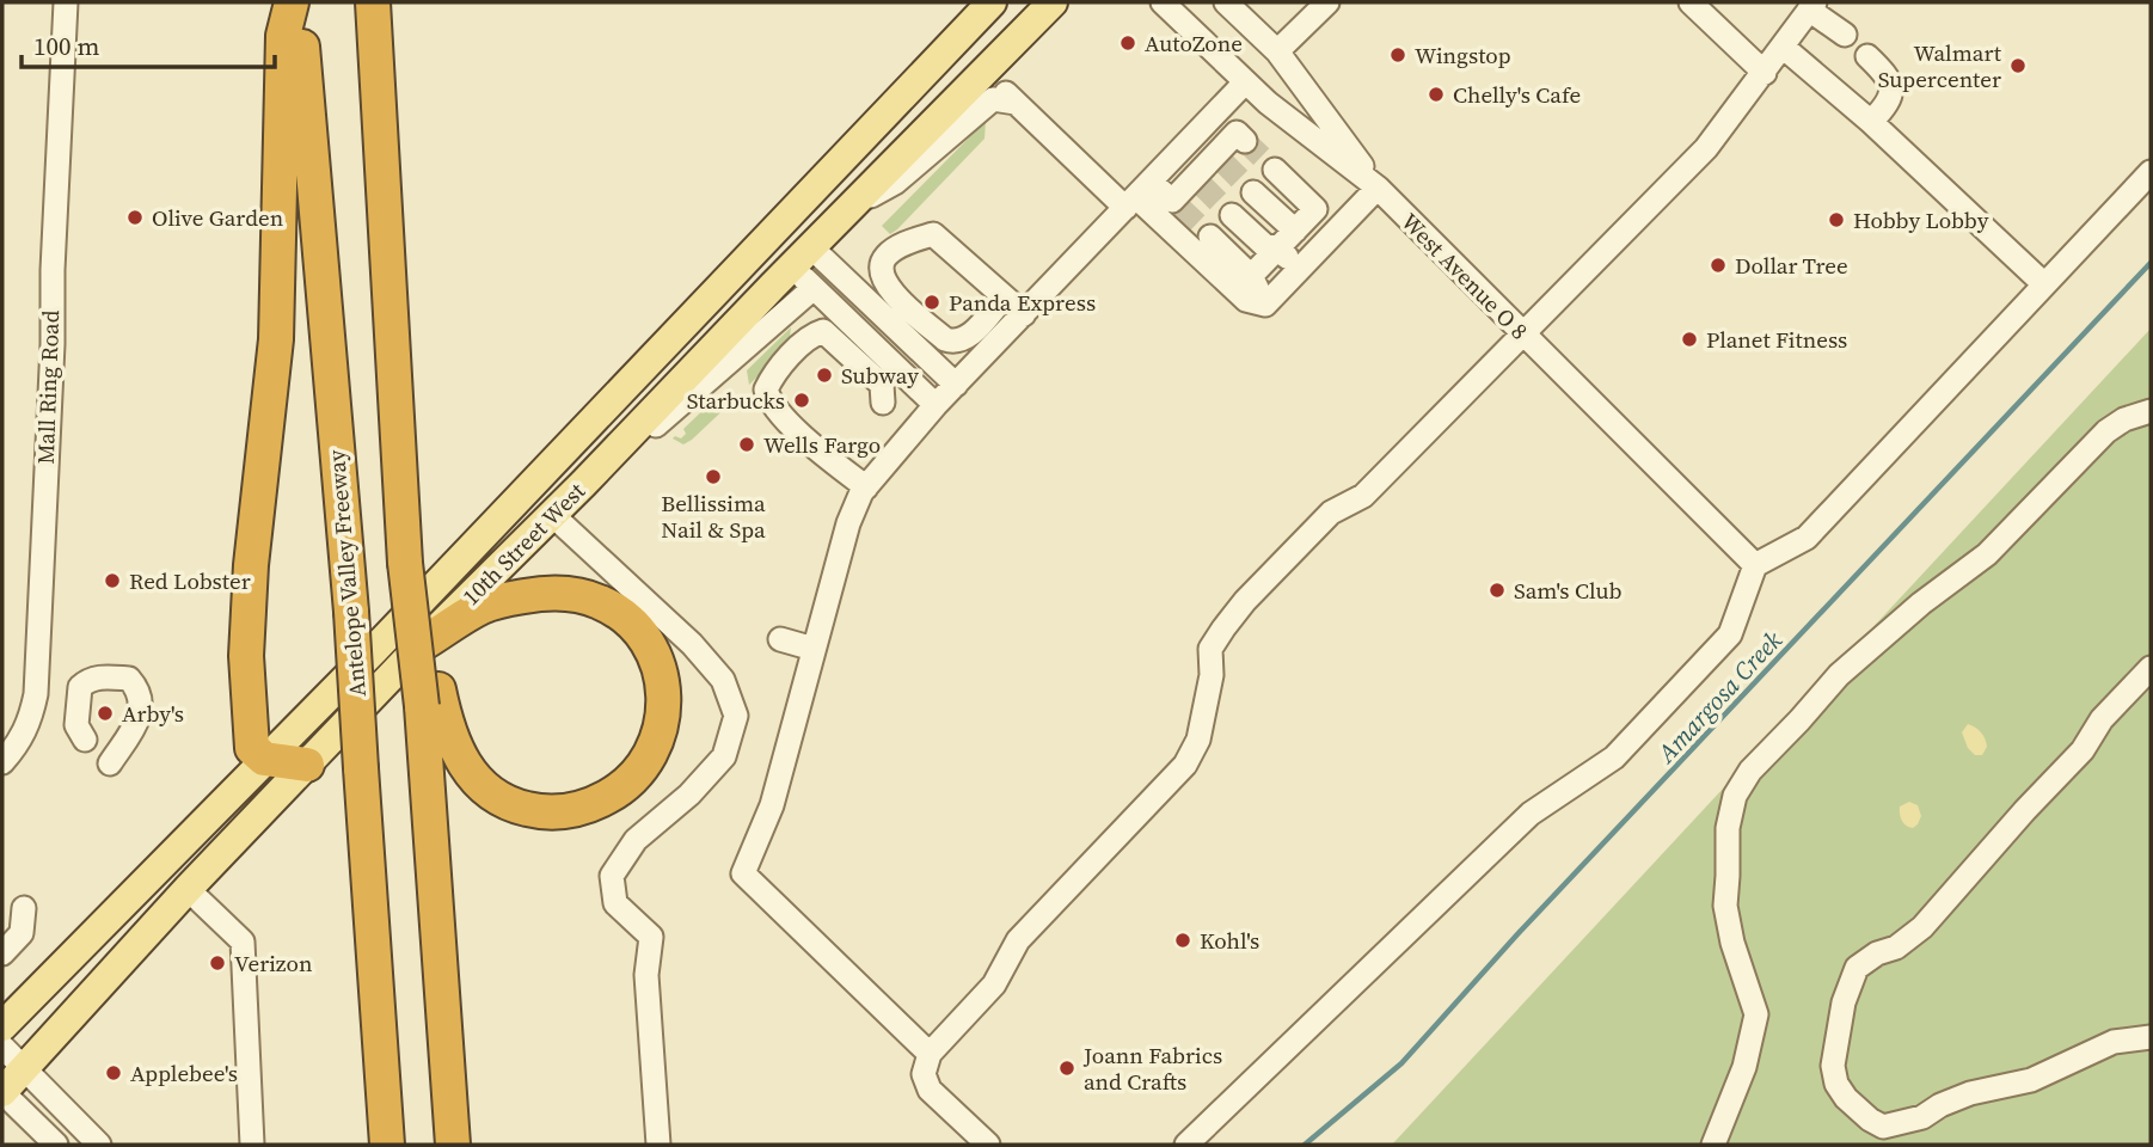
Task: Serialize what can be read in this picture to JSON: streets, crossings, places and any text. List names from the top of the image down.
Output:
{
  "streets": {
    "highway": ["Antelope Valley Freeway"],
    "main road": ["10th Street West"],
    "street": ["West Avenue O 8", "Mall Ring Road"]
  },
  "water": ["Amargosa Creek"],
  "places": [
    "AutoZone",
    "Wingstop",
    "Walmart Supercenter",
    "Chelly's Cafe",
    "Olive Garden",
    "Hobby Lobby",
    "Dollar Tree",
    "Panda Express",
    "Planet Fitness",
    "Subway",
    "Starbucks",
    "Wells Fargo",
    "Bellissima Nail & Spa",
    "Red Lobster",
    "Sam's Club",
    "Arby's",
    "Kohl's",
    "Verizon",
    "Joann Fabrics and Crafts",
    "Applebee's"
  ],
  "scale_bar": "100 m"
}
